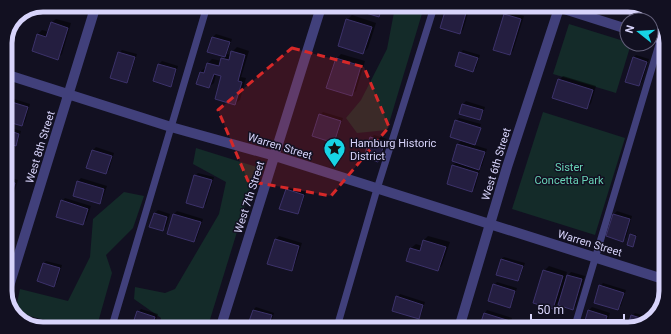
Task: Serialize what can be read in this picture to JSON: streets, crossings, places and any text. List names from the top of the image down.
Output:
{
  "streets": {
    "street": [
      "Warren Street",
      "West 8th Street",
      "West 6th Street",
      "West 7th Street"
    ]
  },
  "crossings": [
    ["Warren Street", "West 8th Street"],
    ["Warren Street", "West 6th Street"],
    ["Warren Street", "West 7th Street"]
  ],
  "parks": ["Sister Concetta Park"],
  "places": {
    "place": ["Hamburg Historic District"]
  },
  "scale_bar": "50 m",
  "north": "left"
}
